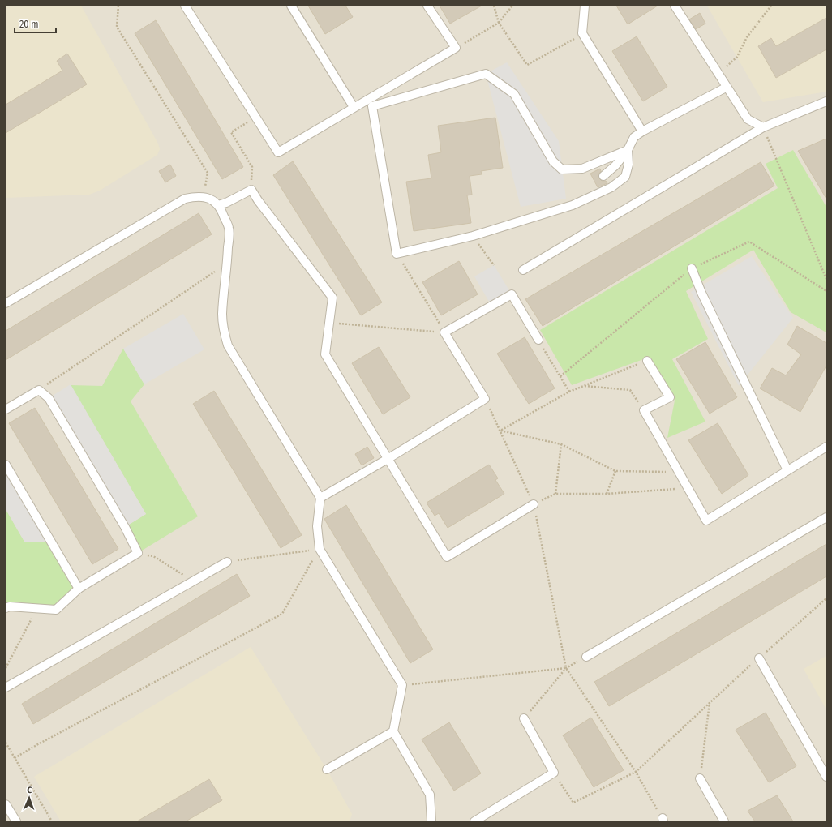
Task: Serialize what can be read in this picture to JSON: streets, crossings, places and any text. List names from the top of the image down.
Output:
{
  "scale_bar": "20 m",
  "north": "top"
}
